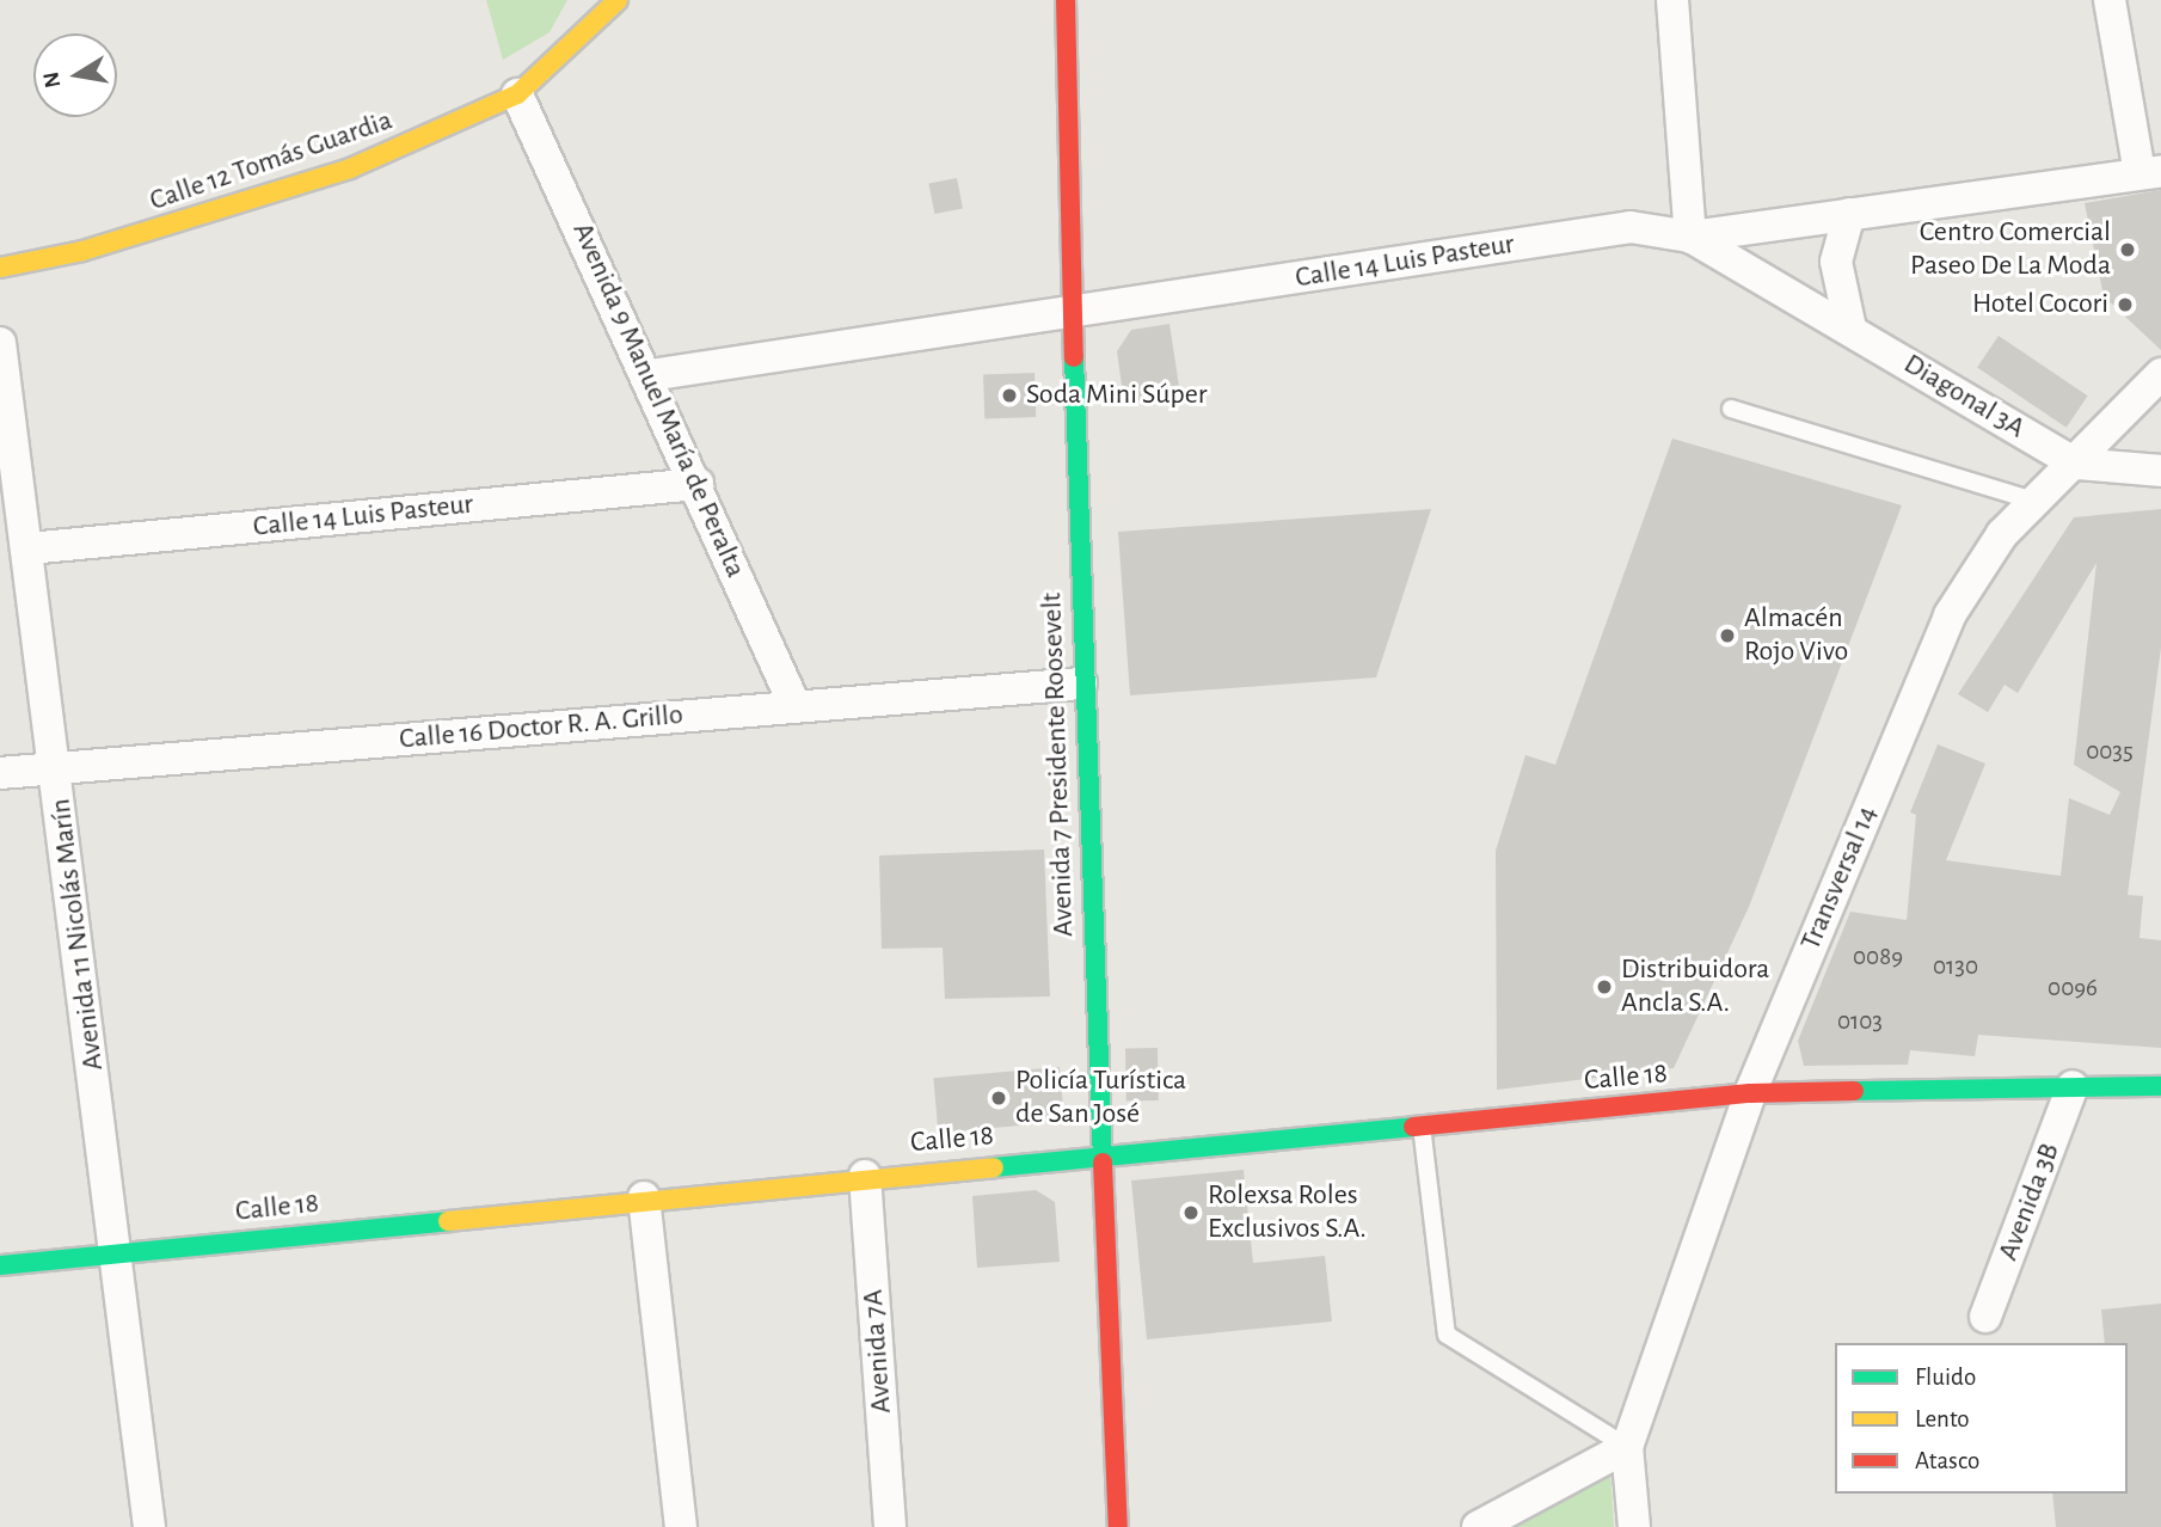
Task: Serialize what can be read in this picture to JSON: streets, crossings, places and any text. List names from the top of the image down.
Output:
{
  "streets": {
    "street": [
      "Calle 12 Tomás Guardia",
      "Calle 14 Luis Pasteur",
      "Diagonal 3A",
      "Avenida 9 Manuel María de Peralta",
      "Calle 16 Doctor R. A. Grillo",
      "Avenida 7 Presidente Roosevelt",
      "Transversal 14",
      "Avenida 11 Nicolás Marín",
      "Calle 18",
      "Avenida 3B",
      "Avenida 7A"
    ]
  },
  "crossings": [
    ["Calle 12 Tomás Guardia", "Avenida 9 Manuel María de Peralta"],
    ["Calle 14 Luis Pasteur", "Diagonal 3A"],
    ["Calle 14 Luis Pasteur", "Avenida 9 Manuel María de Peralta"],
    ["Calle 14 Luis Pasteur", "Avenida 7 Presidente Roosevelt"],
    ["Calle 14 Luis Pasteur", "Avenida 11 Nicolás Marín"],
    ["Diagonal 3A", "Transversal 14"],
    ["Avenida 9 Manuel María de Peralta", "Calle 16 Doctor R. A. Grillo"],
    ["Calle 16 Doctor R. A. Grillo", "Avenida 7 Presidente Roosevelt"],
    ["Calle 16 Doctor R. A. Grillo", "Avenida 11 Nicolás Marín"],
    ["Avenida 7 Presidente Roosevelt", "Calle 18"],
    ["Transversal 14", "Calle 18"],
    ["Avenida 11 Nicolás Marín", "Calle 18"],
    ["Calle 18", "Avenida 3B"],
    ["Calle 18", "Avenida 7A"]
  ],
  "places": [
    "Centro Comercial Paseo De La Moda",
    "Hotel Cocori",
    "Soda Mini Súper",
    "Almacén Rojo Vivo",
    "Distribuidora Ancla S.A.",
    "Policía Turística de San José",
    "Rolexsa Roles Exclusivos S.A."
  ],
  "house_numbers": [
    "0035",
    "0089",
    "0130",
    "0096",
    "0103"
  ],
  "legend": ["Fluido", "Lento", "Atasco"],
  "north": "left"
}
